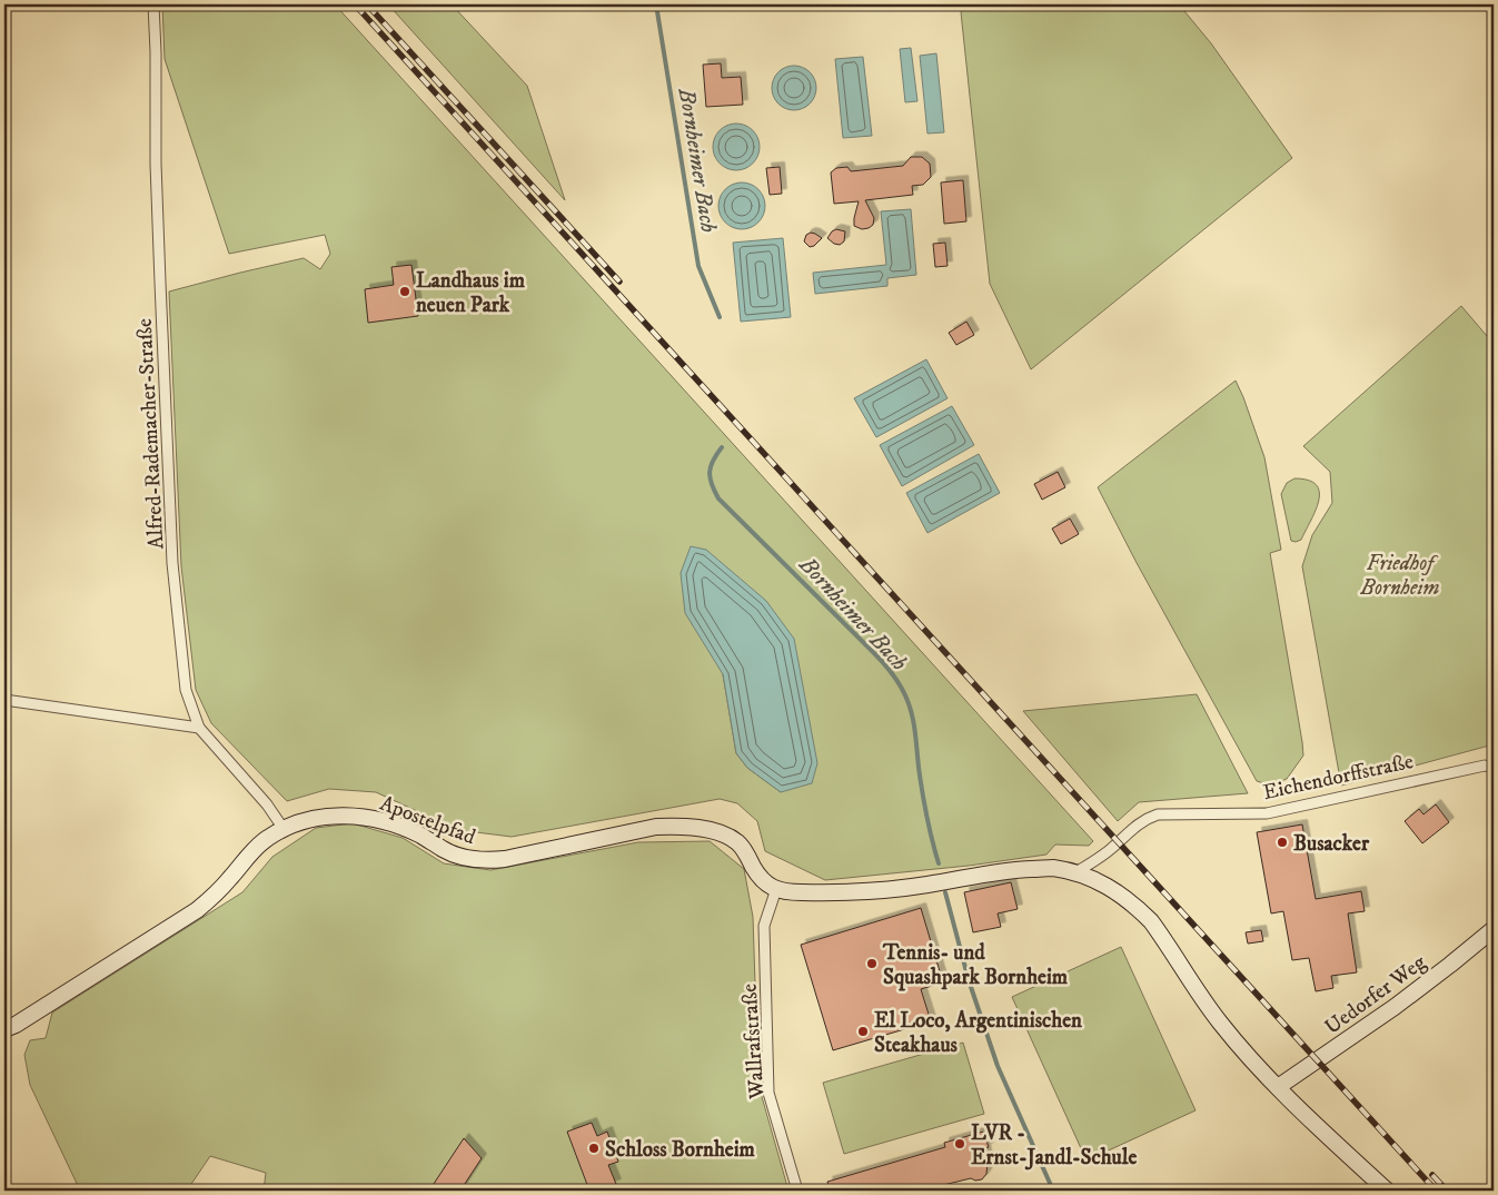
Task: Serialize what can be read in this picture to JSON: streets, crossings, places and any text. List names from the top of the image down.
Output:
{
  "streets": {
    "street": [
      "Alfred-Rademacher-Straße",
      "Eichendorffstraße",
      "Apostelpfad",
      "Uedorfer Weg",
      "Wallrafstraße"
    ]
  },
  "crossings": [
    ["Alfred-Rademacher-Straße", "Apostelpfad"],
    ["Apostelpfad", "Wallrafstraße"]
  ],
  "water": ["Bornheimer Bach"],
  "parks": ["Friedhof Bornheim"],
  "places": [
    "Landhaus im neuen Park",
    "Busacker",
    "Tennis- und Squashpark Bornheim",
    "El Loco, Argentinischen Steakhaus",
    "LVR - Ernst-Jandl-Schule",
    "Schloss Bornheim"
  ]
}
